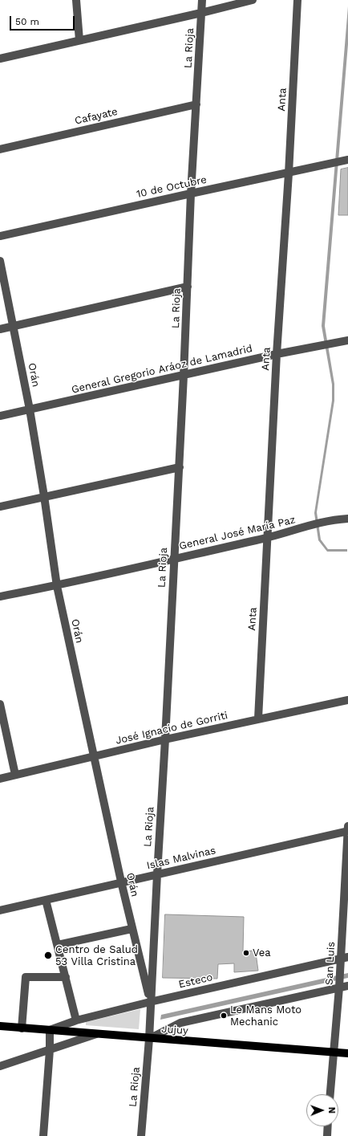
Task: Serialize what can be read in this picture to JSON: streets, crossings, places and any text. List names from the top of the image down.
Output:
{
  "streets": {
    "main road": ["Jujuy"],
    "street": [
      "La Rioja",
      "Anta",
      "Cafayate",
      "10 de Octubre",
      "General Gregorio Aráoz de Lamadrid",
      "Orán",
      "General José María Paz",
      "José Ignacio de Gorriti",
      "Islas Malvinas",
      "San Luis",
      "Esteco"
    ]
  },
  "crossings": [
    ["La Rioja", "Cafayate"],
    ["La Rioja", "10 de Octubre"],
    ["La Rioja", "General Gregorio Aráoz de Lamadrid"],
    ["La Rioja", "Orán"],
    ["La Rioja", "General José María Paz"],
    ["La Rioja", "José Ignacio de Gorriti"],
    ["La Rioja", "Islas Malvinas"],
    ["La Rioja", "Esteco"],
    ["La Rioja", "Jujuy"],
    ["Anta", "10 de Octubre"],
    ["Anta", "General Gregorio Aráoz de Lamadrid"],
    ["Anta", "General José María Paz"],
    ["Anta", "José Ignacio de Gorriti"],
    ["General Gregorio Aráoz de Lamadrid", "Orán"],
    ["Orán", "General José María Paz"],
    ["Orán", "José Ignacio de Gorriti"],
    ["Orán", "Islas Malvinas"],
    ["Orán", "Esteco"],
    ["Islas Malvinas", "San Luis"],
    ["San Luis", "Esteco"],
    ["San Luis", "Jujuy"],
    ["Esteco", "Jujuy"]
  ],
  "places": ["Vea", "Centro de Salud 53 Villa Cristina", "Le Mans Moto Mechanic"],
  "scale_bar": "50 m",
  "north": "right"
}
